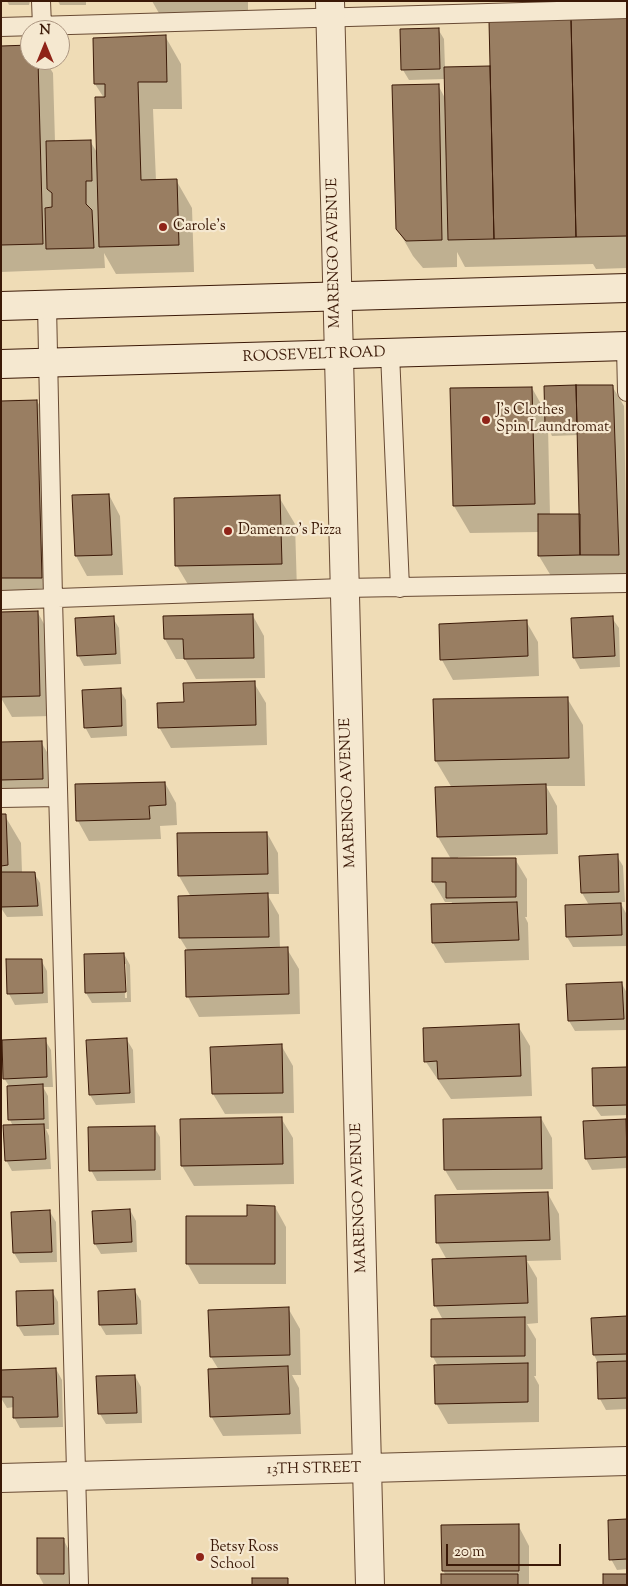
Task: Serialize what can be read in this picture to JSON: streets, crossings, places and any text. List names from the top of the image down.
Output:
{
  "streets": {
    "street": ["MARENGO AVENUE", "ROOSEVELT ROAD", "13TH STREET"]
  },
  "crossings": [
    ["MARENGO AVENUE", "ROOSEVELT ROAD"],
    ["MARENGO AVENUE", "13TH STREET"]
  ],
  "places": [
    "Carole's",
    "J's Clothes Spin Laundromat",
    "Damenzo's Pizza",
    "Betsy Ross School"
  ],
  "scale_bar": "20 m",
  "north": "top"
}
